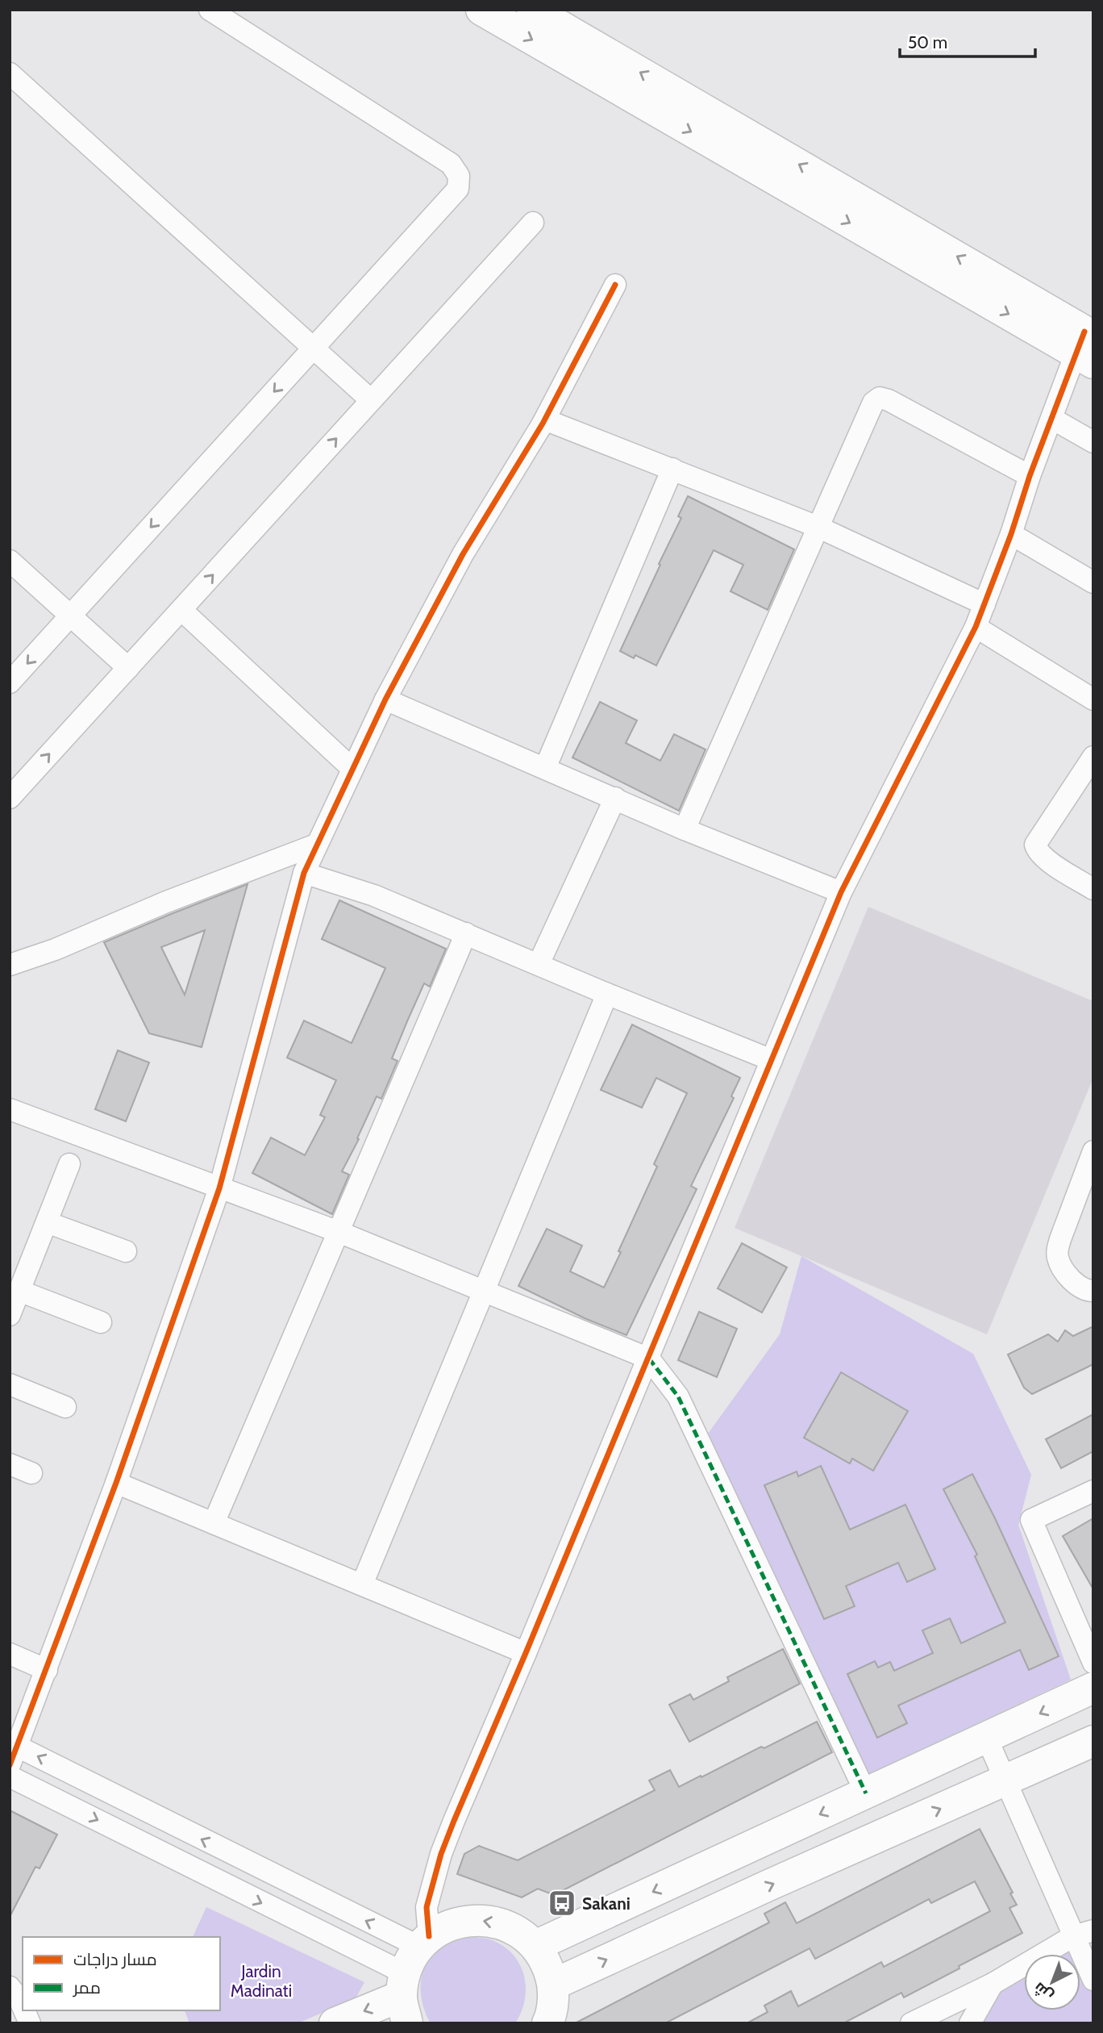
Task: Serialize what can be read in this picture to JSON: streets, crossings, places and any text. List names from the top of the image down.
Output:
{
  "parks": ["Jardin Madinati"],
  "places": {
    "bus stop": ["Sakani"]
  },
  "legend": ["مسار دراجات", "ممر"],
  "scale_bar": "50 m",
  "north": "bottom left"
}
